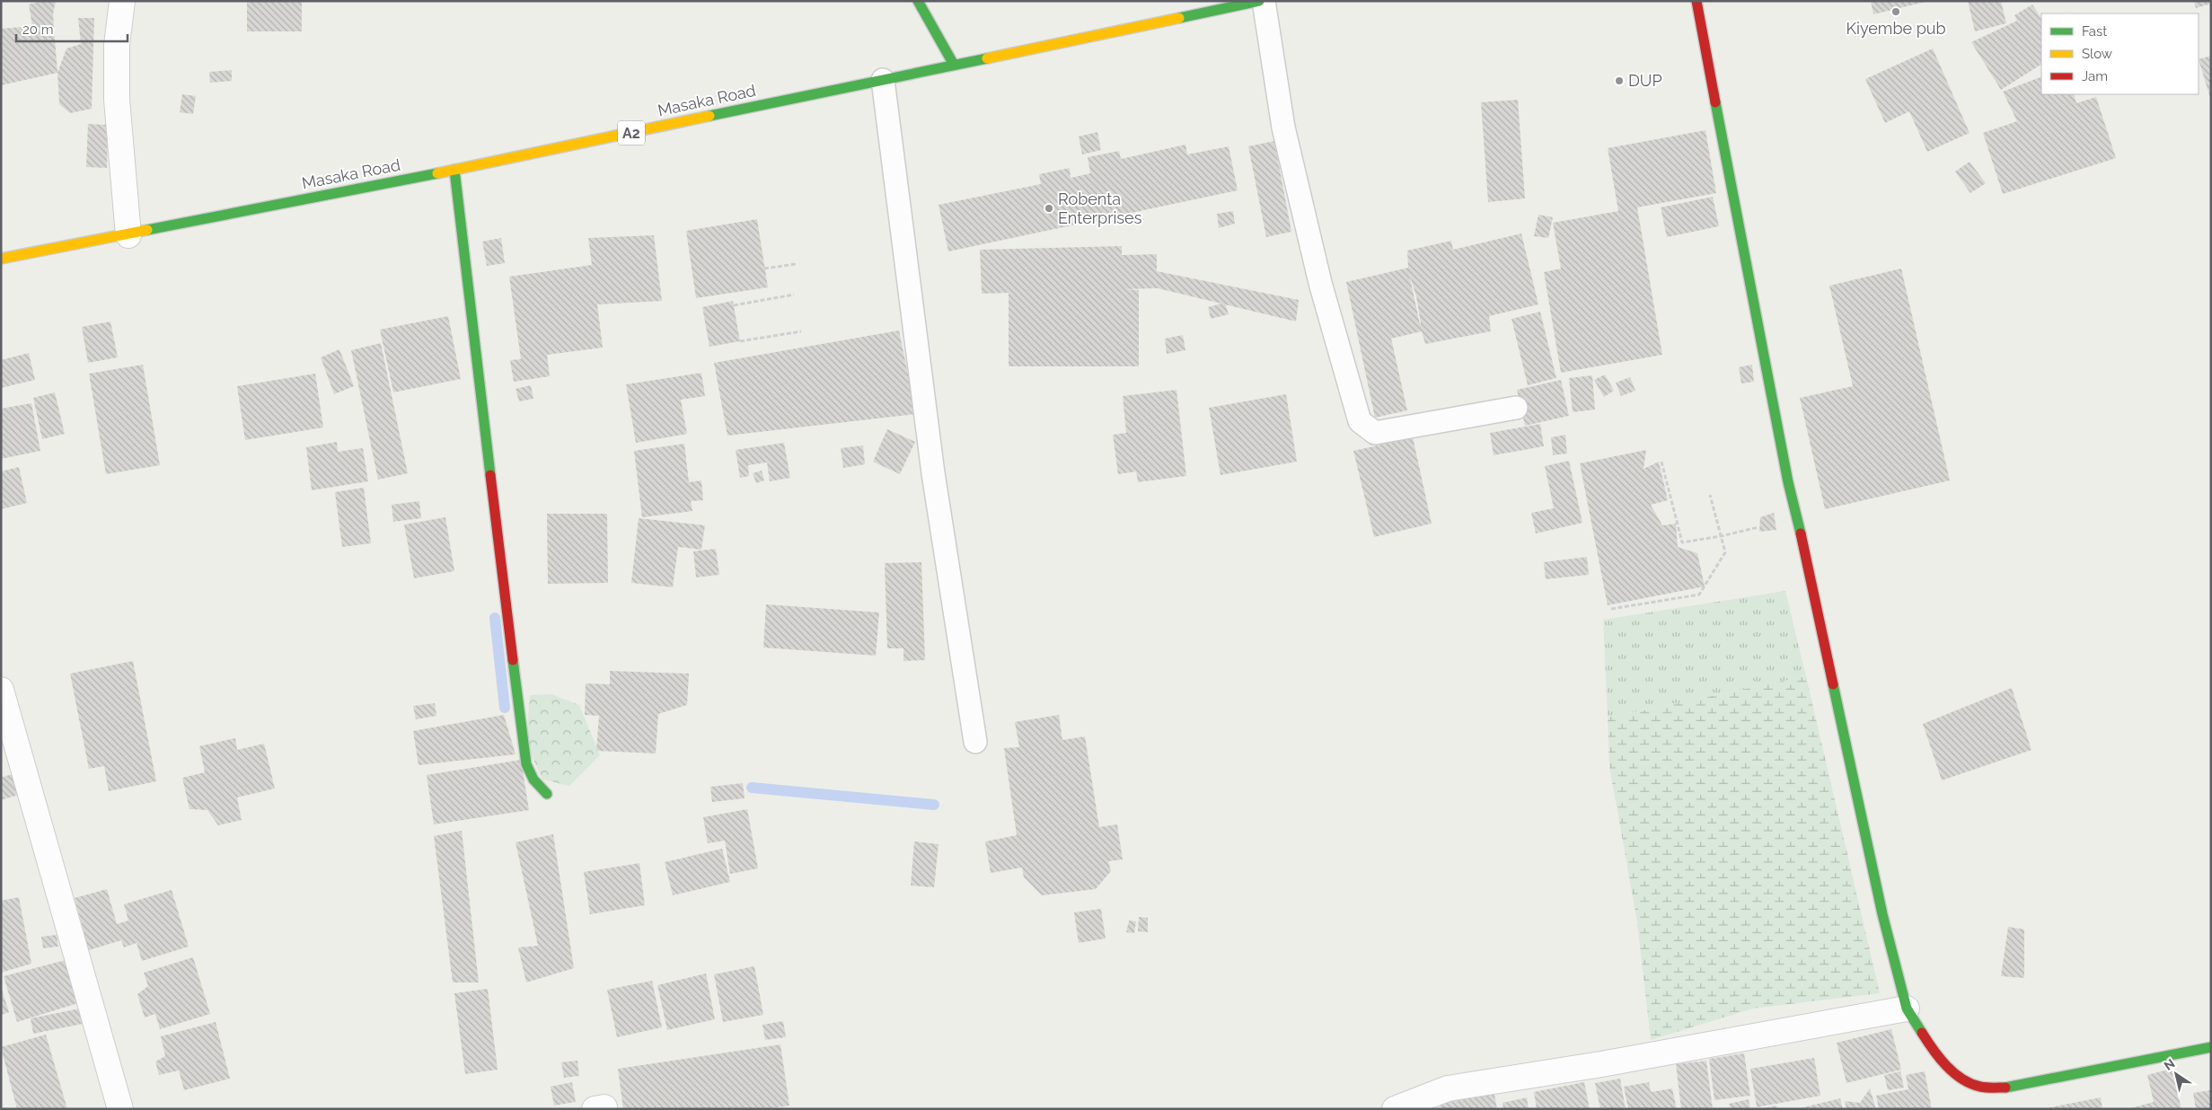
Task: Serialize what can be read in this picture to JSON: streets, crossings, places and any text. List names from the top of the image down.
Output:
{
  "streets": {
    "street": ["Masaka Road", "A2"]
  },
  "places": ["Kiyembe pub", "DUP", "Robenta Enterprises"],
  "legend": ["Fast", "Slow", "Jam"],
  "scale_bar": "20 m",
  "north": "top left"
}
